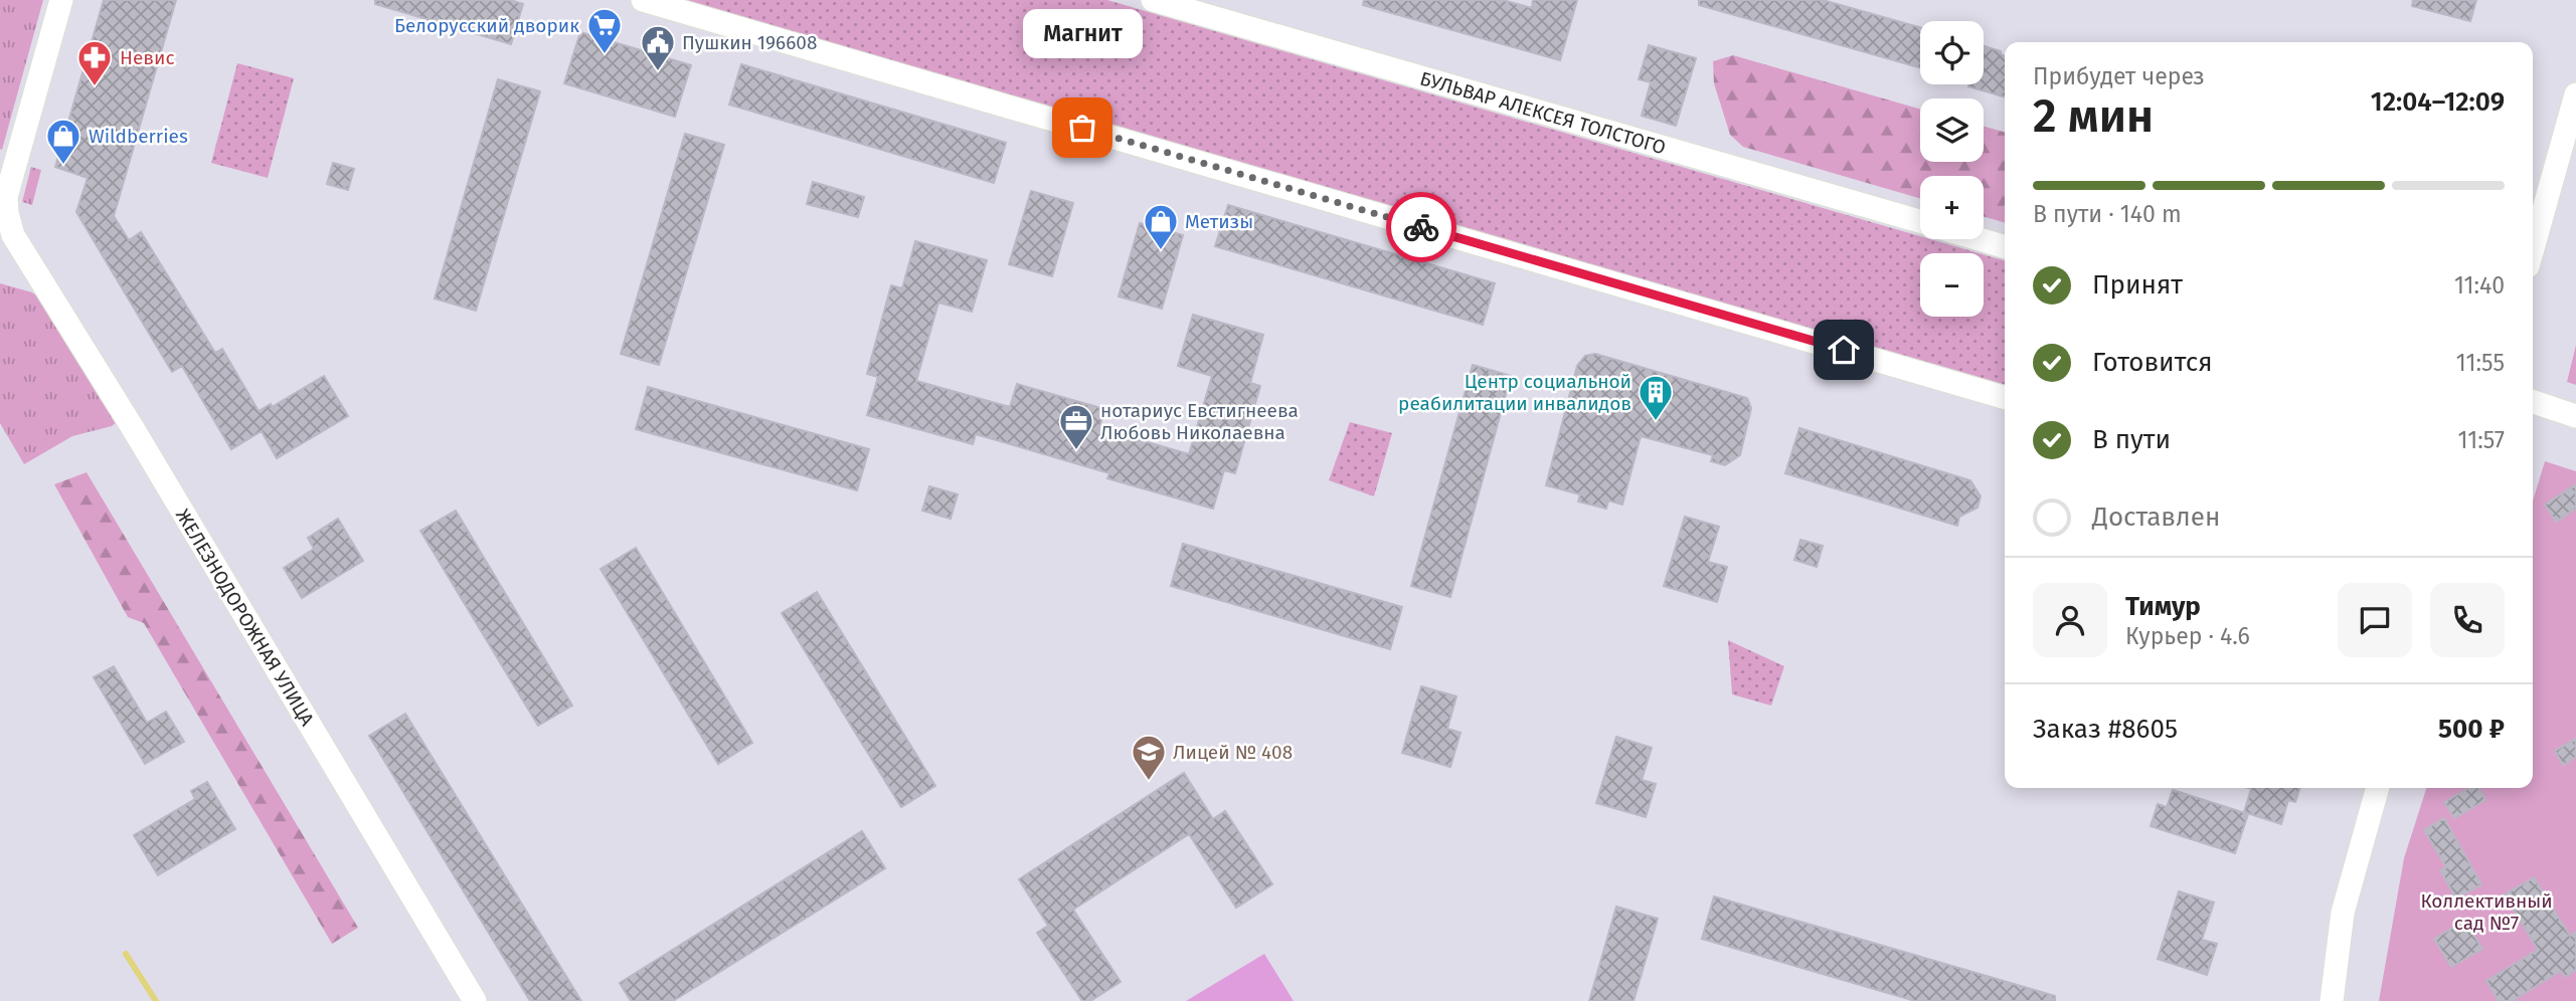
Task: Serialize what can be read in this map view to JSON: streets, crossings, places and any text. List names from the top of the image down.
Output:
{
  "streets": {
    "street": ["БУЛЬВАР АЛЕКСЕЯ ТОЛСТОГО", "ЖЕЛЕЗНОДОРОЖНАЯ УЛИЦА"]
  },
  "parks": ["Коллективный сад №7"],
  "places": {
    "supermarket": ["Белорусский дворик"],
    "public building": ["Пушкин 196608"],
    "pharmacy": ["Невис"],
    "other": ["Магнит"],
    "shop": ["Wildberries", "Метизы"],
    "building": ["Центр социальной реабилитации инвалидов"],
    "office": ["нотариус Евстигнеева Любовь Николаевна"],
    "school or university": ["Лицей № 408"]
  },
  "page": {
    "bubble": "Магнит",
    "map_buttons": ["+", "−"],
    "heading": ["2 мин", "Прибудет через", "12:04–12:09"],
    "panel": [
      "Тимур",
      "Курьер · 4.6",
      "Заказ #8605",
      "500 ₽"
    ],
    "bar": "В пути · 140 m",
    "list": [
      ["Принят", "11:40"],
      ["Готовится", "11:55"],
      ["В пути", "11:57"],
      "Доставлен"
    ]
  }
}
